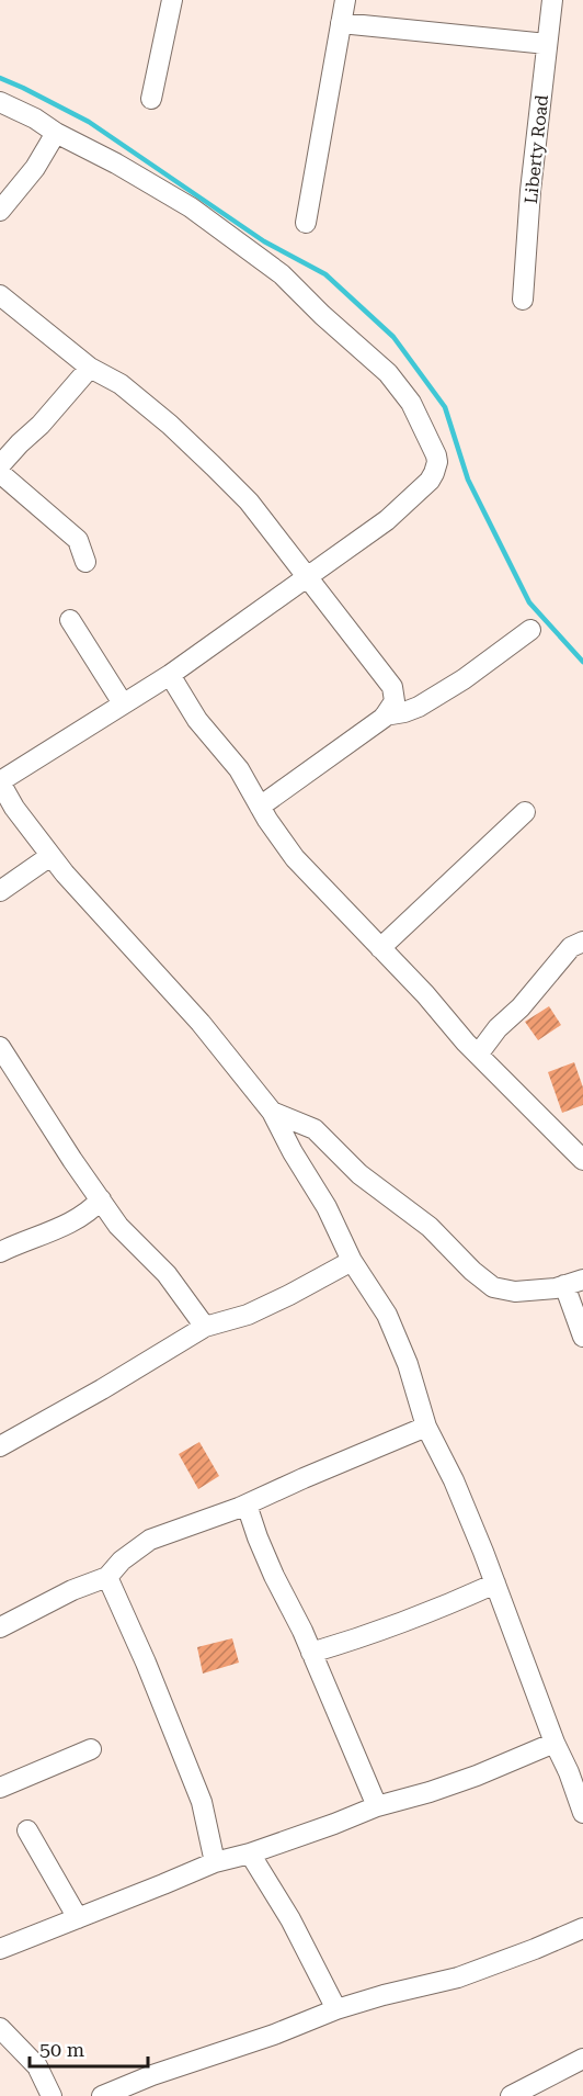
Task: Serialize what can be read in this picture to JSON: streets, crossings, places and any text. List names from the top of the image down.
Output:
{
  "streets": {
    "street": ["Liberty Road"]
  },
  "scale_bar": "50 m"
}
